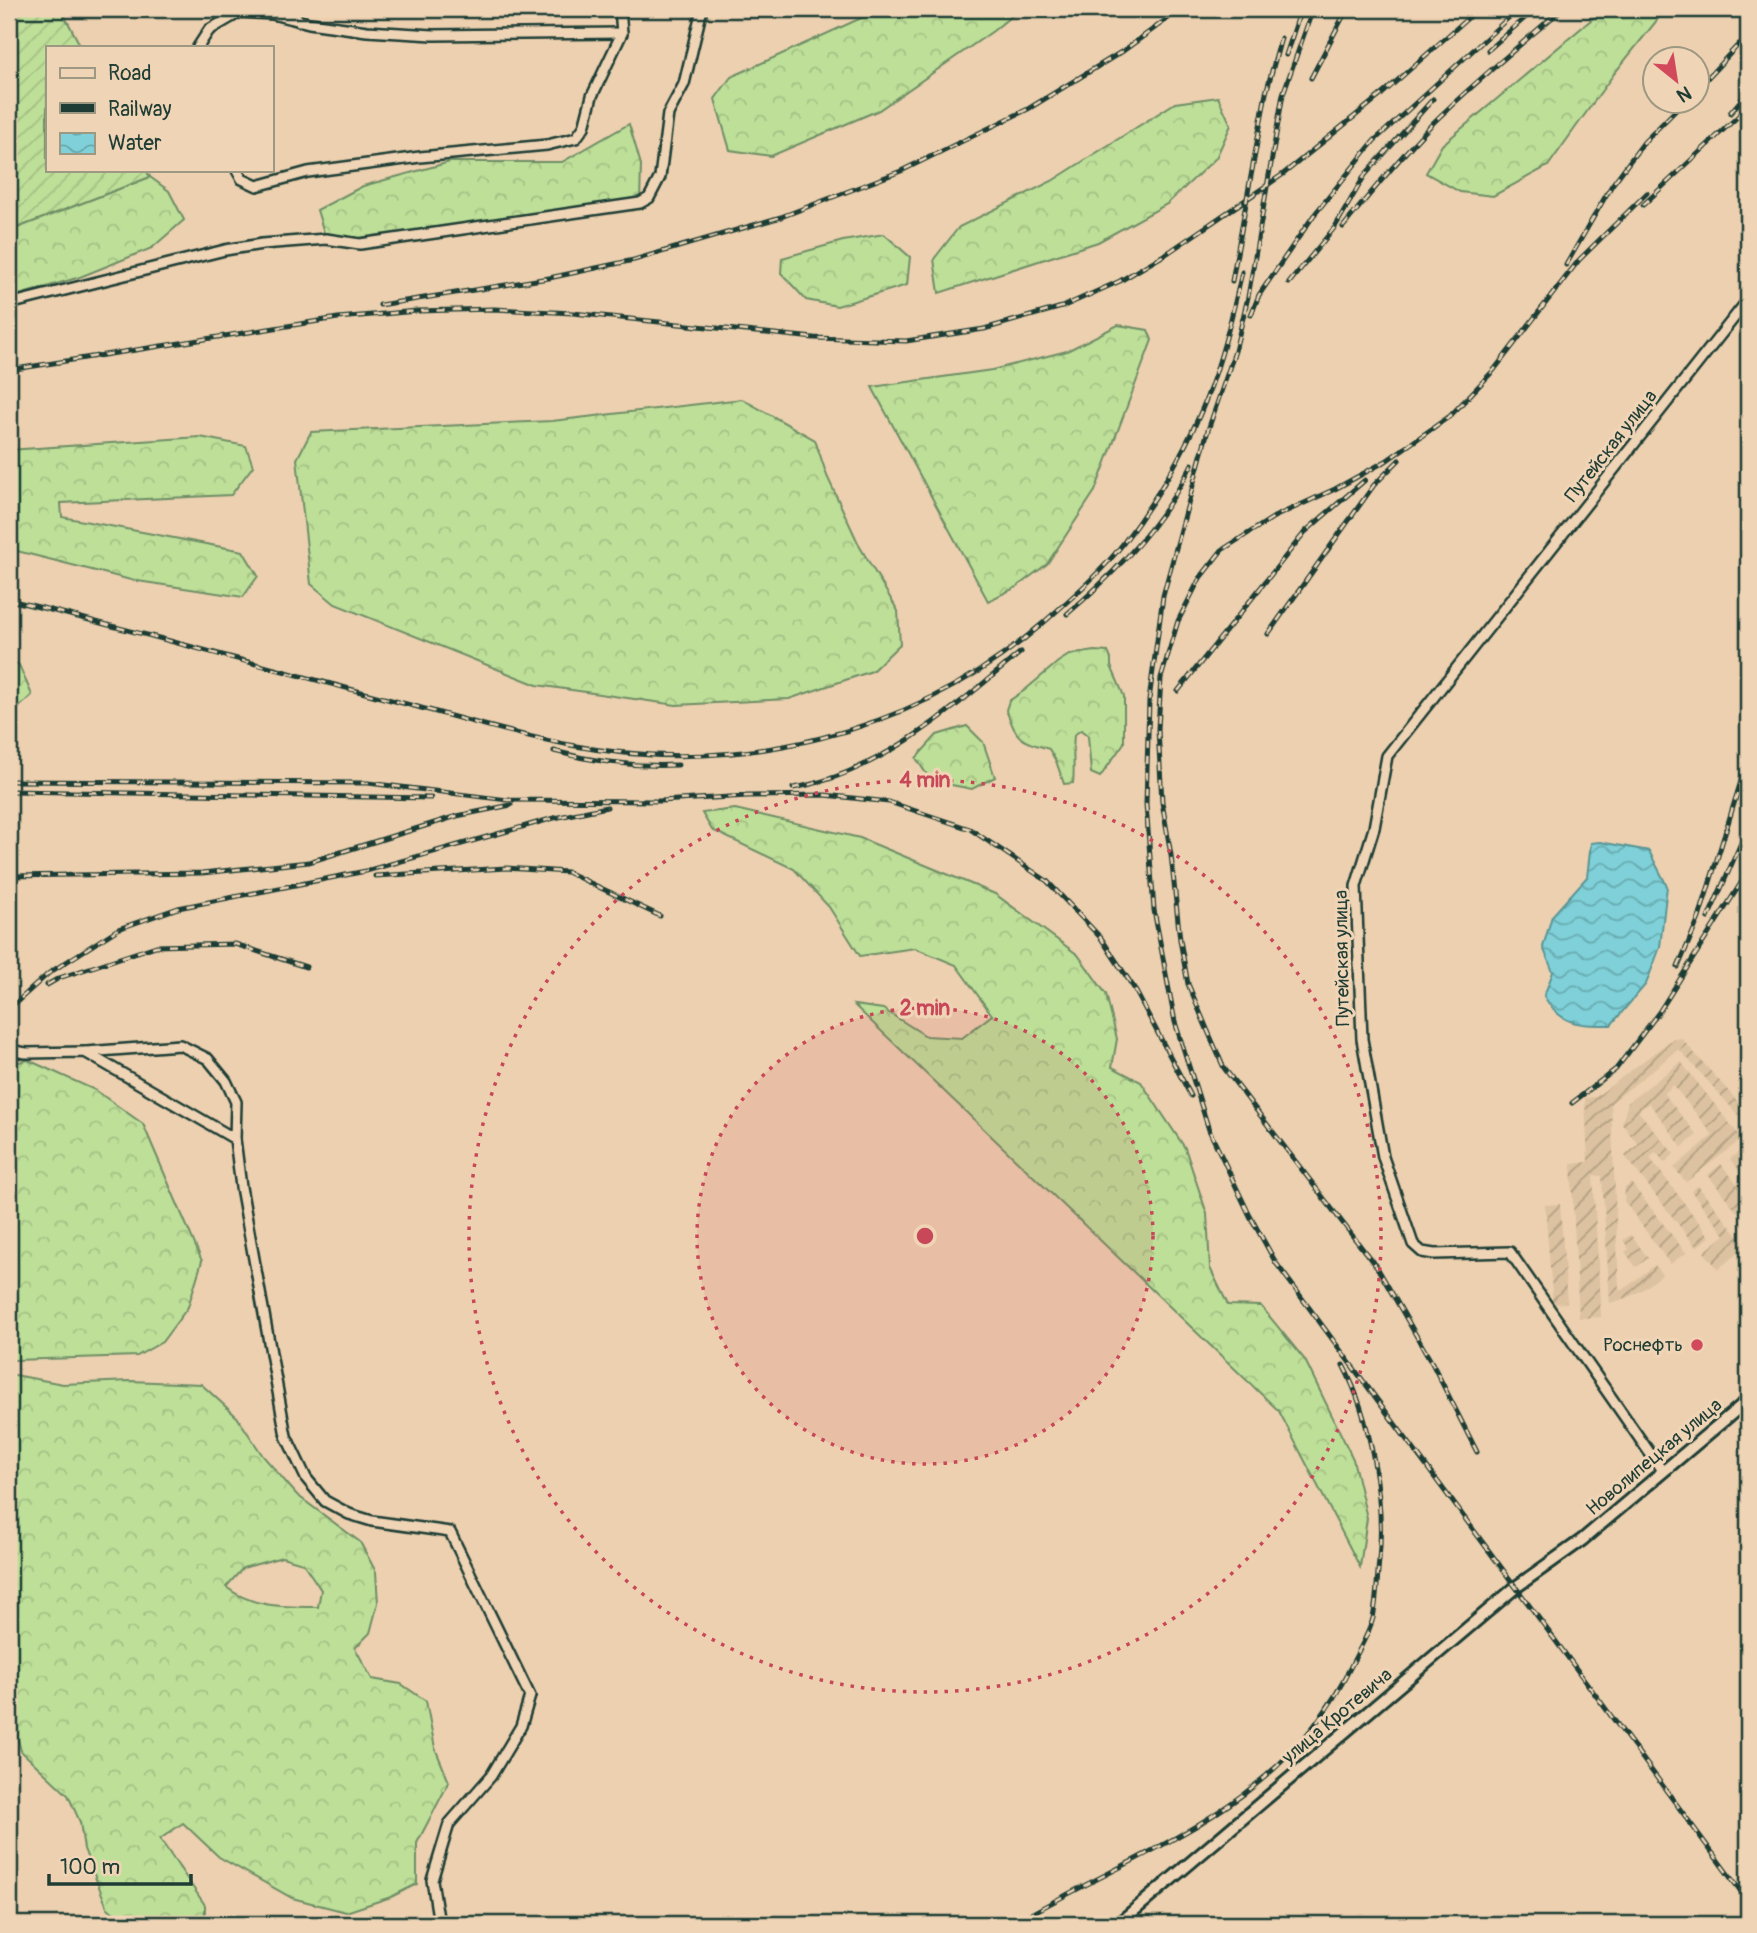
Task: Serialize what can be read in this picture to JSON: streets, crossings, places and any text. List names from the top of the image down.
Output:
{
  "streets": {
    "street": ["Путейская улица", "Новолипецкая улица", "улица Кротевича"]
  },
  "crossings": [
    ["Путейская улица", "Новолипецкая улица"],
    ["Новолипецкая улица", "улица Кротевича"]
  ],
  "places": ["Роснефть"],
  "legend": ["Road", "Railway", "Water"],
  "scale_bar": "100 m",
  "north": "bottom right",
  "rings": ["4 min", "2 min"]
}
